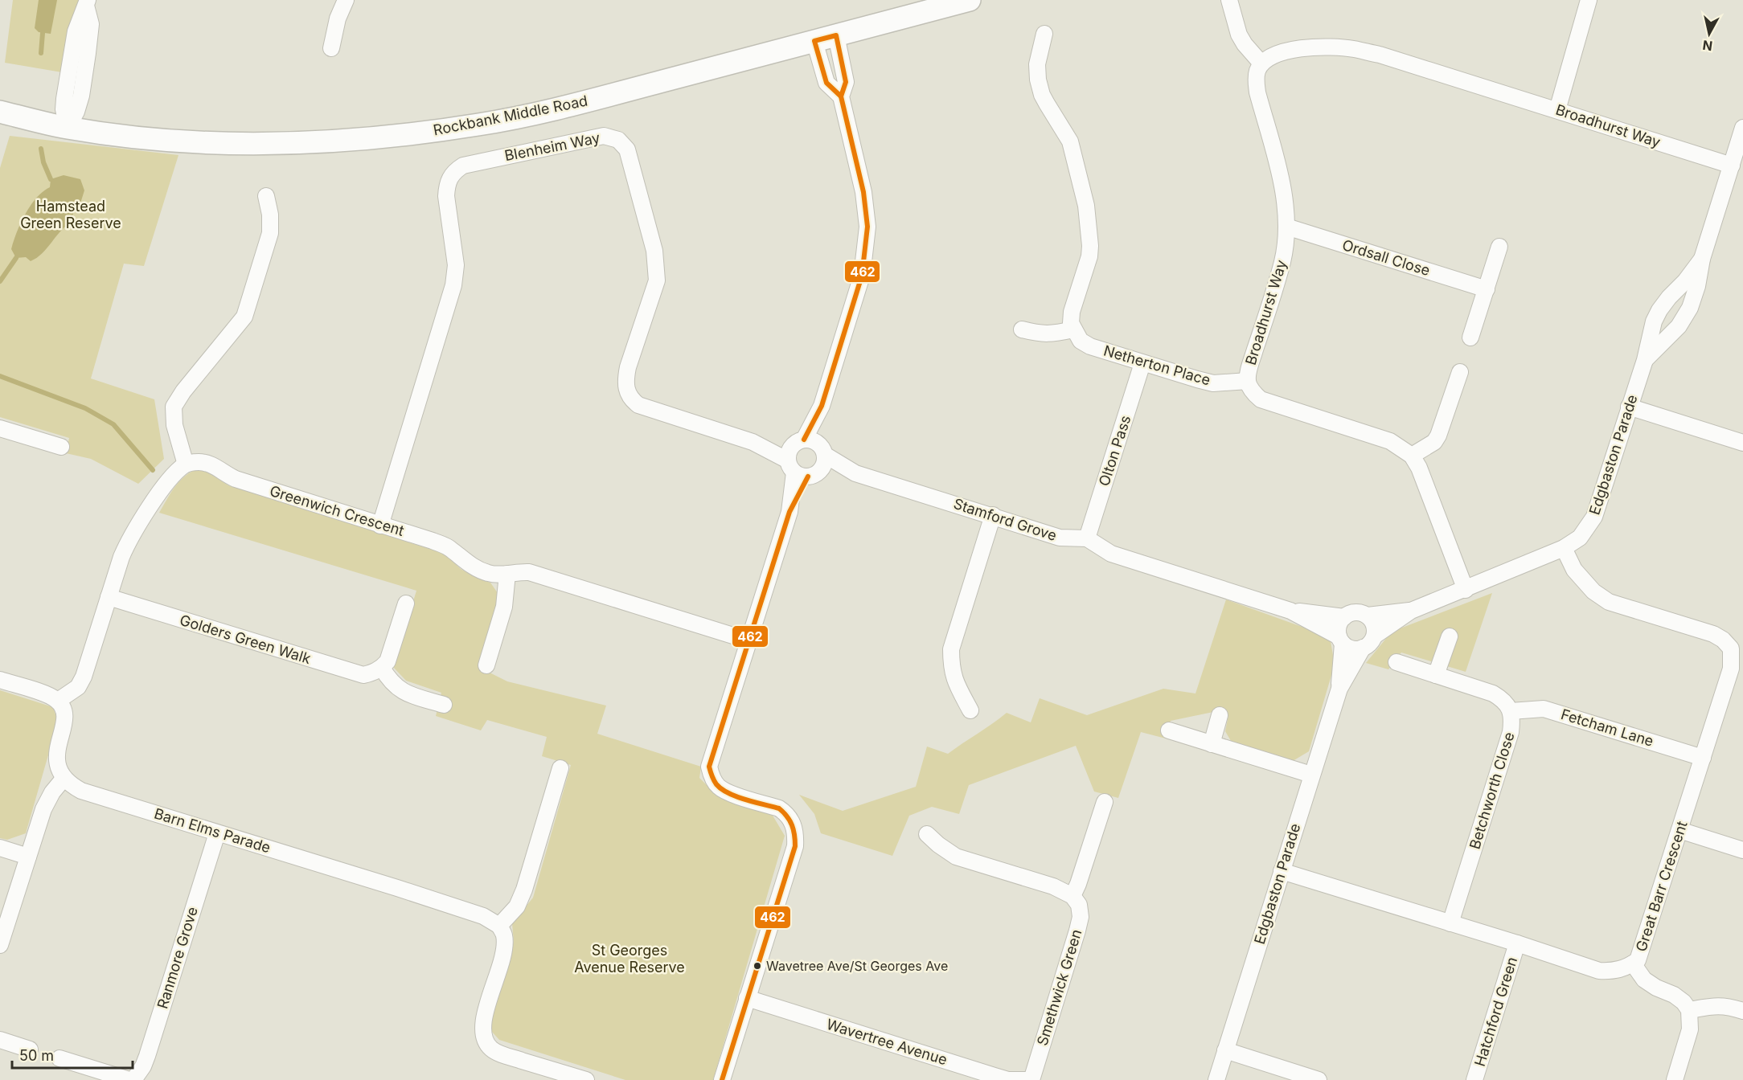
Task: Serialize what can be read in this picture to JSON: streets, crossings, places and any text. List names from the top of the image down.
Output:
{
  "streets": {
    "street": [
      "Rockbank Middle Road",
      "Broadhurst Way",
      "Blenheim Way",
      "Ordsall Close",
      "Netherton Place",
      "Olton Pass",
      "Edgbaston Parade",
      "Greenwich Crescent",
      "Stamford Grove",
      "Golders Green Walk",
      "Fetcham Lane",
      "Betchworth Close",
      "Barn Elms Parade",
      "Great Barr Crescent",
      "Ranmore Grove",
      "Smethwick Green",
      "Hatchford Green",
      "Wavertree Avenue"
    ]
  },
  "crossings": [
    ["Broadhurst Way", "Ordsall Close"],
    ["Broadhurst Way", "Netherton Place"],
    ["Broadhurst Way", "Edgbaston Parade"],
    ["Blenheim Way", "Greenwich Crescent"],
    ["Blenheim Way", "Stamford Grove"],
    ["Netherton Place", "Olton Pass"],
    ["Olton Pass", "Stamford Grove"],
    ["Edgbaston Parade", "Great Barr Crescent"],
    ["Fetcham Lane", "Betchworth Close"],
    ["Fetcham Lane", "Great Barr Crescent"],
    ["Betchworth Close", "Great Barr Crescent"],
    ["Barn Elms Parade", "Ranmore Grove"],
    ["Great Barr Crescent", "Hatchford Green"]
  ],
  "parks": ["Hamstead Green Reserve", "St Georges Avenue Reserve"],
  "places": ["Wavetree Ave/St Georges Ave"],
  "lines": ["transit line 462"],
  "scale_bar": "50 m",
  "north": "bottom"
}
